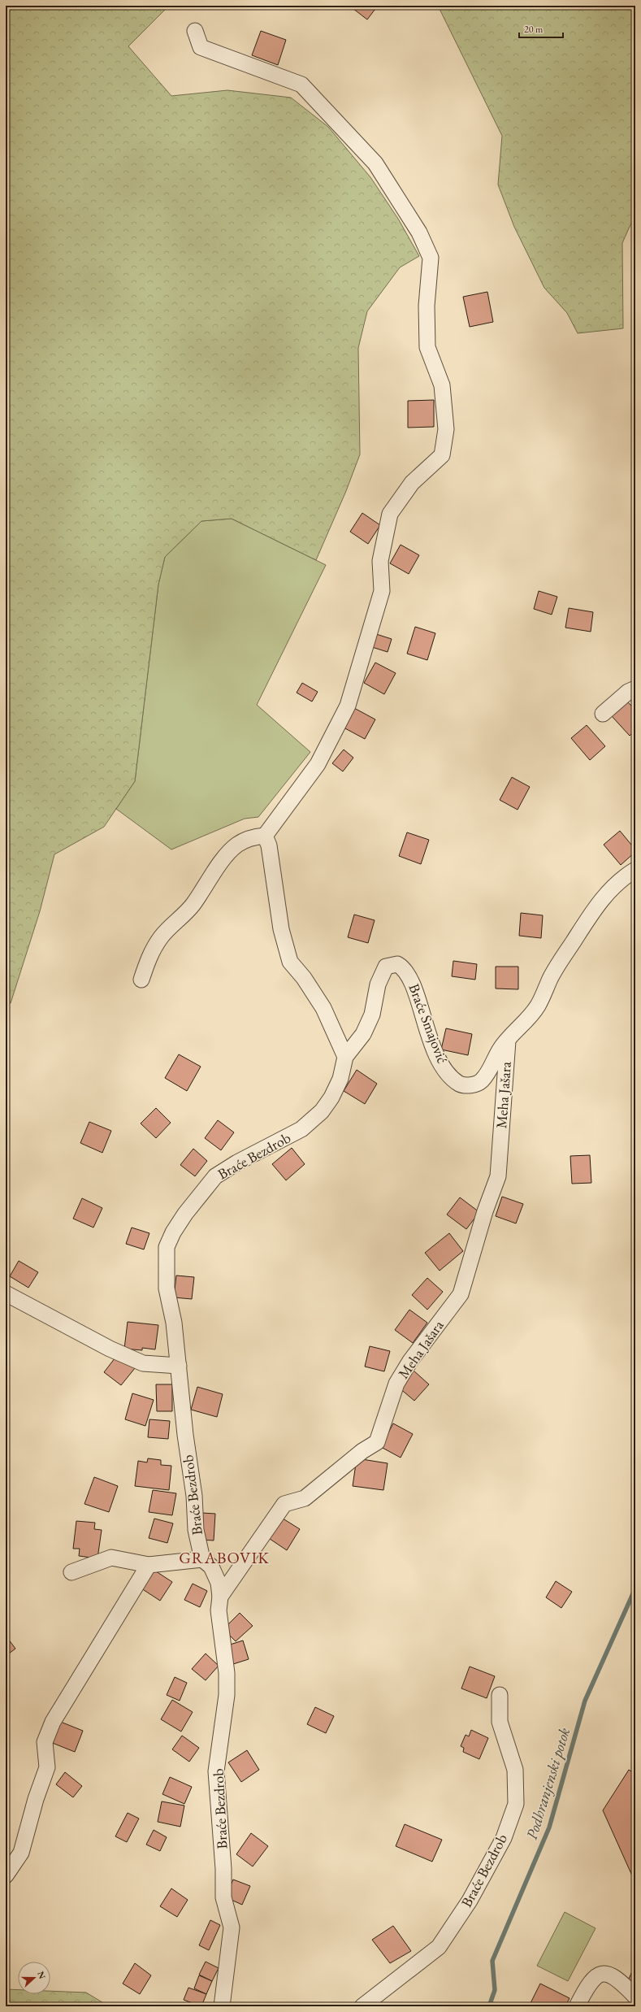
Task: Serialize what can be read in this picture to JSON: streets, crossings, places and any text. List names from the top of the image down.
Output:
{
  "streets": {
    "street": ["Braće Smajović", "Meha Jašara", "Braće Bezdrob"]
  },
  "crossings": [
    ["Braće Smajović", "Meha Jašara"],
    ["Braće Smajović", "Braće Bezdrob"],
    ["Meha Jašara", "Braće Bezdrob"]
  ],
  "districts": ["GRABOVIK"],
  "water": ["Podhranjenski potok"],
  "scale_bar": "20 m",
  "north": "right"
}
